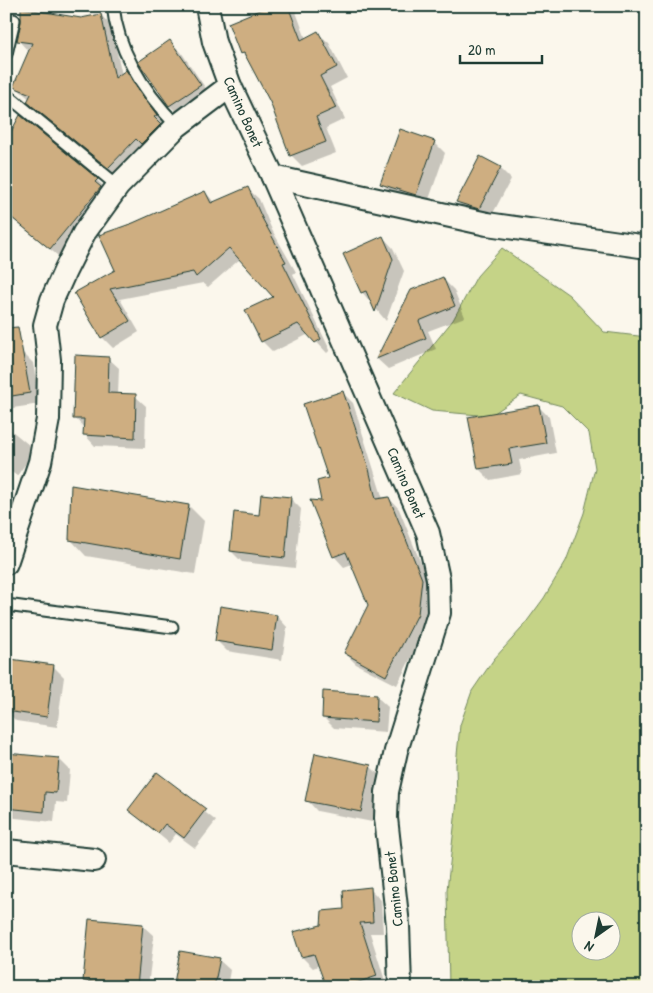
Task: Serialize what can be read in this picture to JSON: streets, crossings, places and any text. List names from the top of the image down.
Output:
{
  "streets": {
    "street": ["Camino Bonet"]
  },
  "scale_bar": "20 m",
  "north": "bottom left"
}
